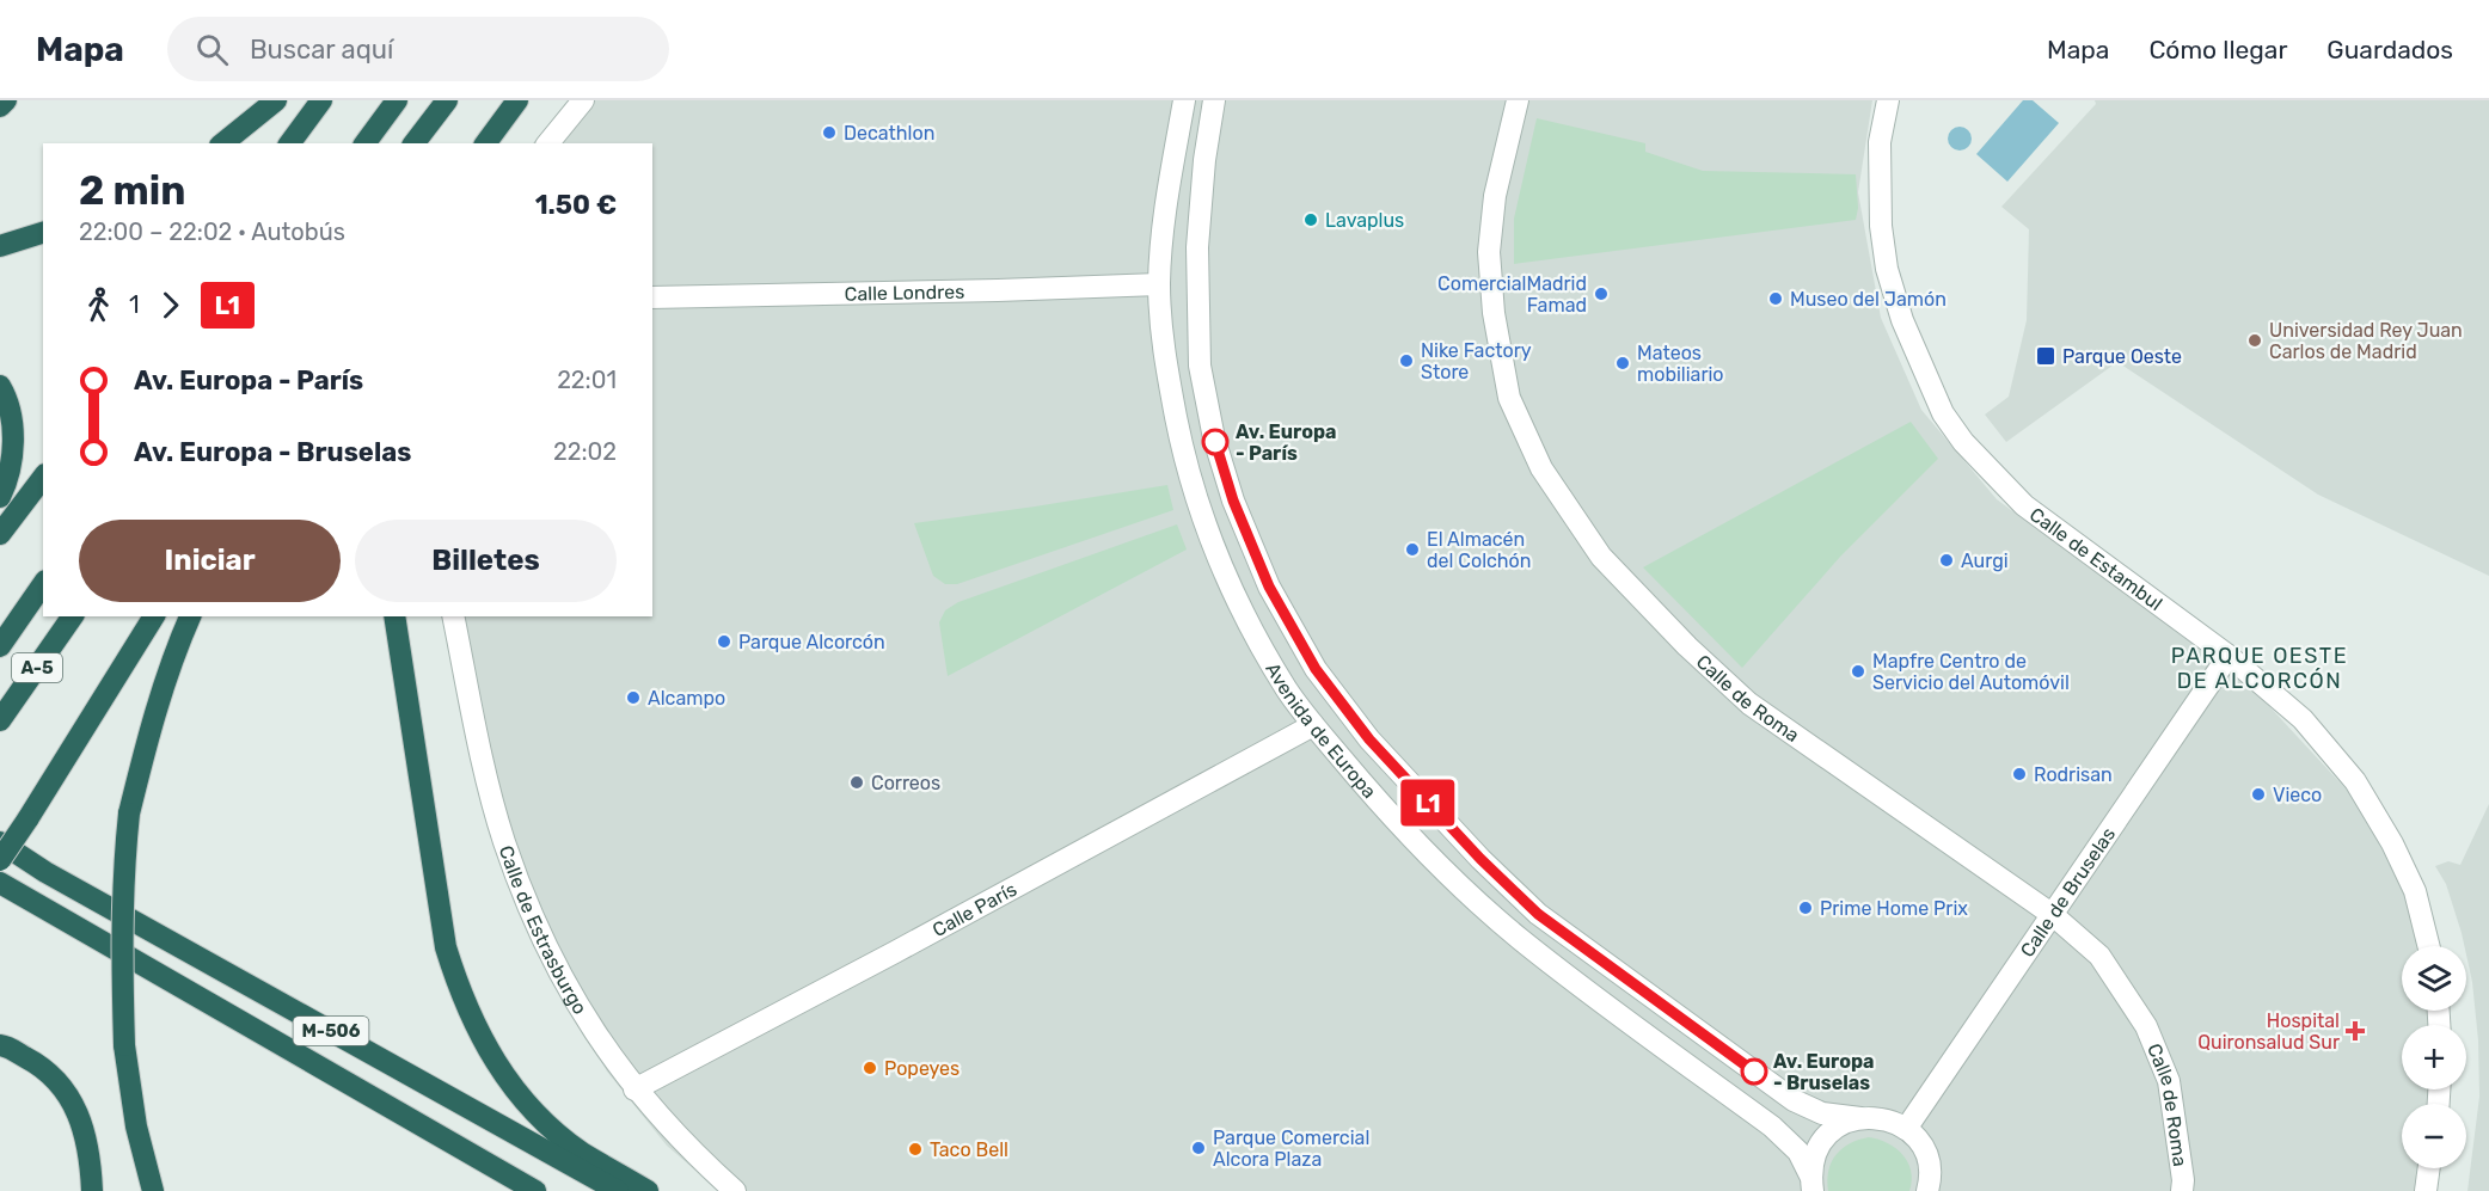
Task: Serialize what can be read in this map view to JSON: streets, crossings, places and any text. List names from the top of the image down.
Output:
{
  "streets": {
    "highway": ["A-5", "M-506"],
    "street": [
      "Calle Londres",
      "Calle de Estambul",
      "Calle de Roma",
      "Avenida de Europa",
      "Calle de Bruselas",
      "Calle París",
      "Calle de Estrasburgo"
    ]
  },
  "crossings": [
    ["Calle Londres", "Avenida de Europa"],
    ["Calle de Estambul", "Calle de Bruselas"],
    ["Calle de Roma", "Calle de Bruselas"],
    ["Avenida de Europa", "Calle de Bruselas"],
    ["Avenida de Europa", "Calle París"],
    ["Calle París", "Calle de Estrasburgo"]
  ],
  "districts": ["PARQUE OESTE DE ALCORCÓN"],
  "places": {
    "other": [
      "Decathlon",
      "Lavaplus",
      "ComercialMadrid Famad",
      "Museo del Jamón",
      "Universidad Rey Juan Carlos de Madrid",
      "Nike Factory Store",
      "Mateos mobiliario",
      "Av. Europa - París",
      "El Almacén del Colchón",
      "Aurgi",
      "Parque Alcorcón",
      "Mapfre Centro de Servicio del Automóvil",
      "Alcampo",
      "Rodrisan",
      "Correos",
      "Vieco",
      "Prime Home Prix",
      "Popeyes",
      "Av. Europa - Bruselas",
      "Parque Comercial Alcora Plaza",
      "Taco Bell"
    ],
    "transit": ["Parque Oeste"],
    "health": ["Hospital Quironsalud Sur"]
  },
  "lines": ["bus line L1"],
  "page": {
    "header": "Mapa",
    "search": "Buscar aquí",
    "nav": ["Mapa", "Cómo llegar", "Guardados"],
    "on_map": "L1",
    "heading": ["2 min", "22:00 – 22:02 · Autobús", "1.50 €"],
    "legs": ["1", "L1"],
    "list": [
      {
        "name": "Av. Europa - París",
        "value": "22:01"
      },
      {
        "name": "Av. Europa - Bruselas",
        "value": "22:02"
      }
    ],
    "buttons": ["Iniciar", "Billetes"],
    "map_buttons": ["+", "−"]
  }
}
